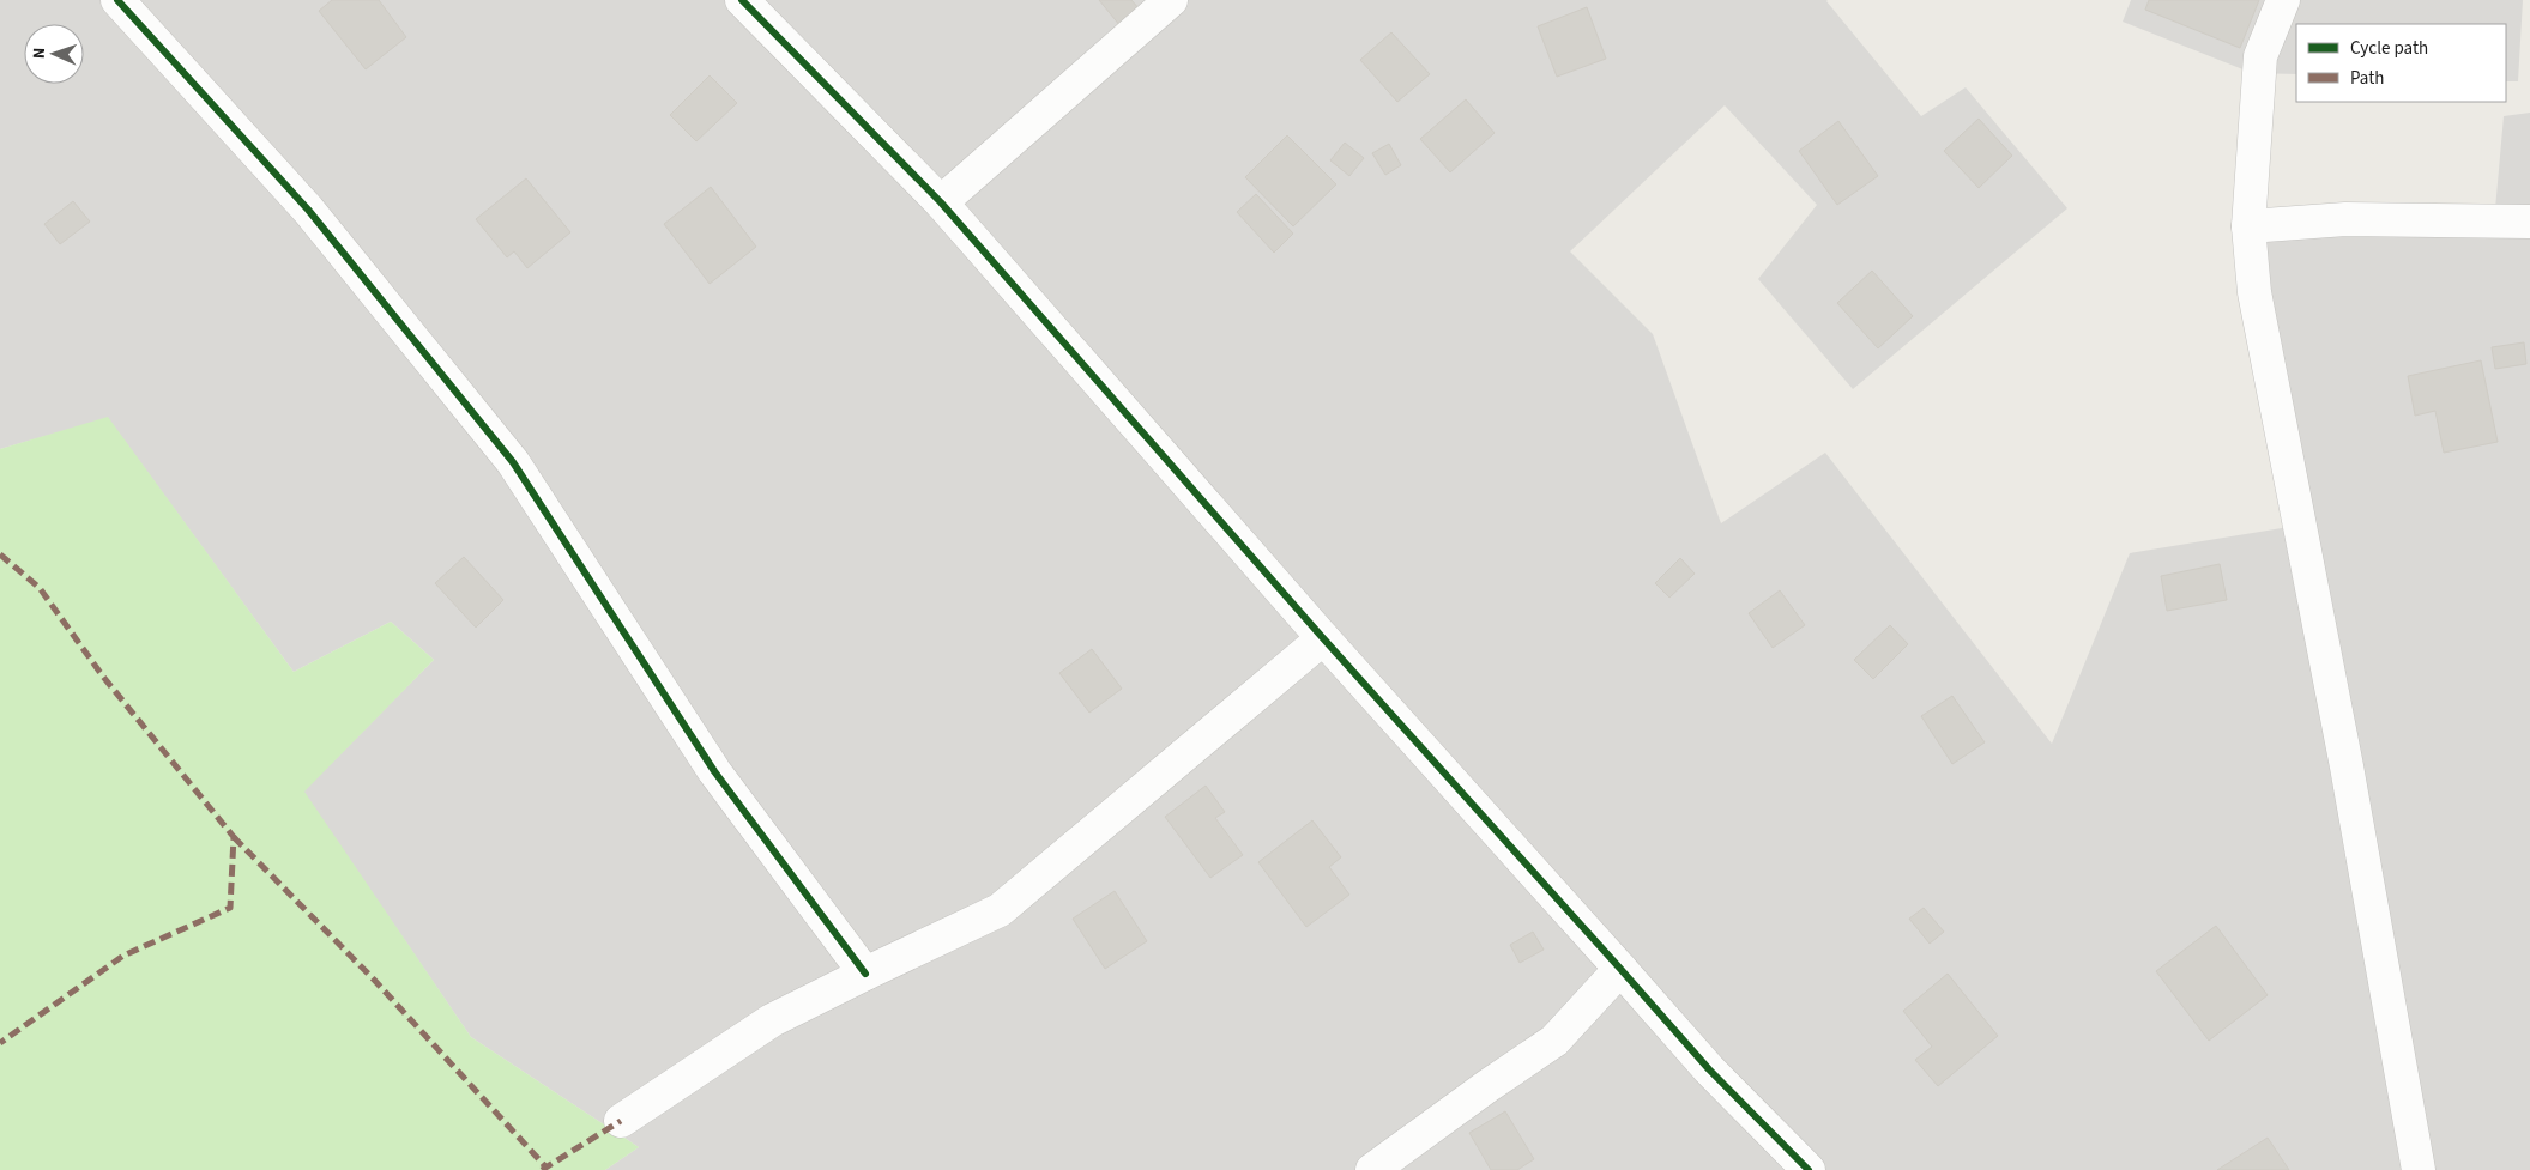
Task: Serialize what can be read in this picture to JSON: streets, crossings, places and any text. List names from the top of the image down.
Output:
{
  "legend": ["Cycle path", "Path"],
  "north": "left"
}
